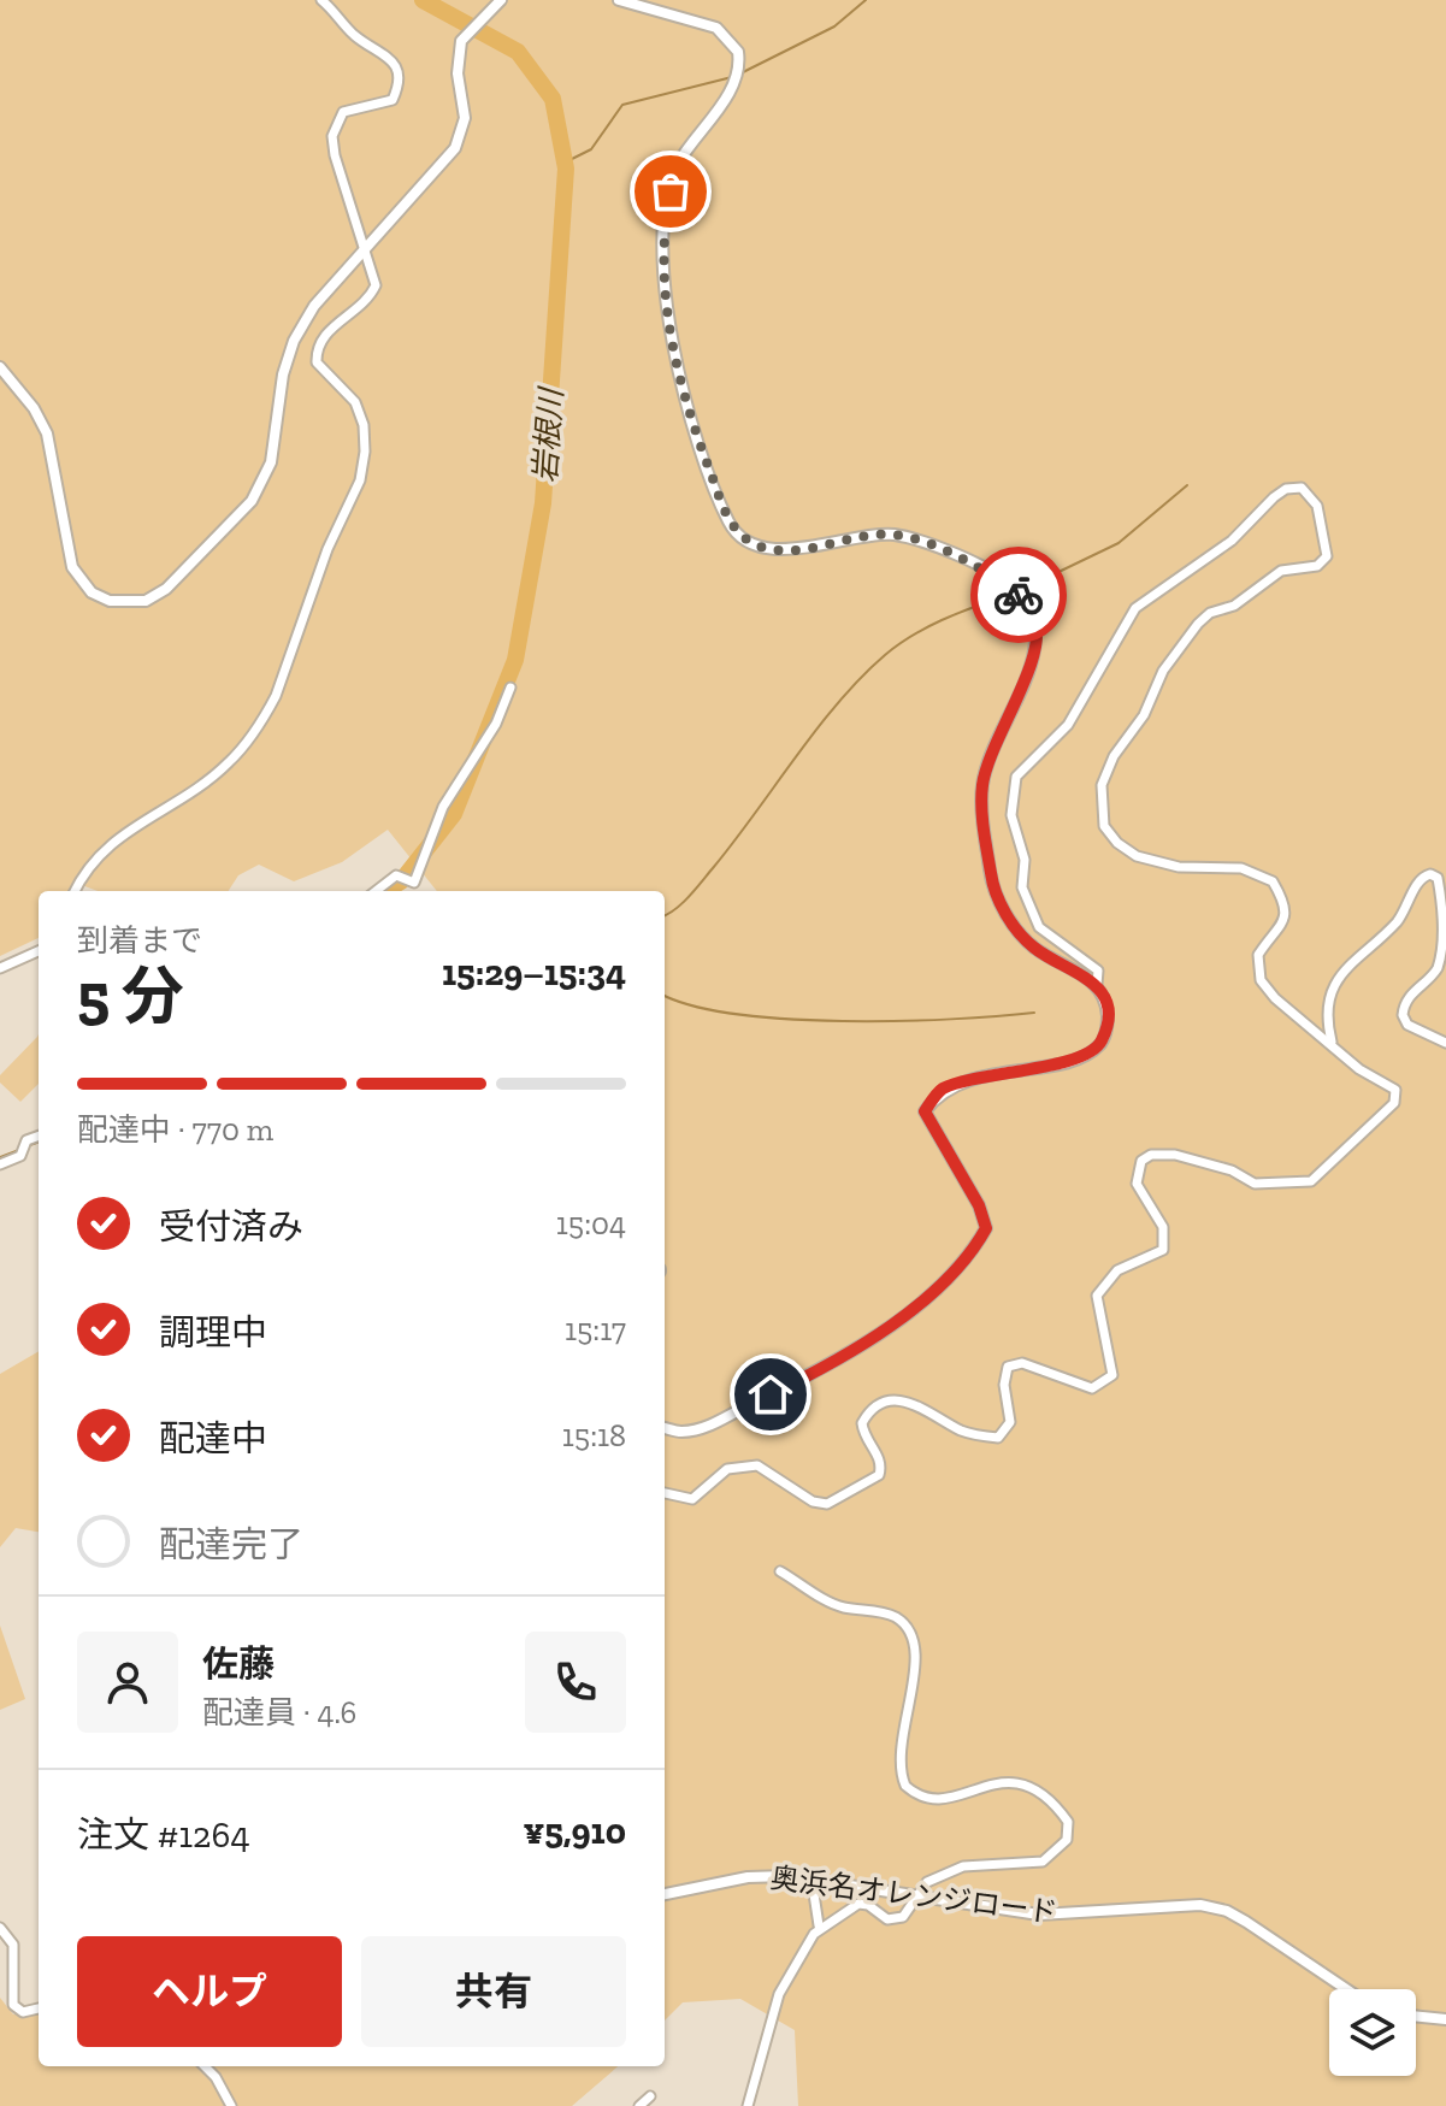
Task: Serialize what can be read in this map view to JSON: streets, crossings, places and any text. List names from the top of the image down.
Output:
{
  "streets": {
    "street": ["奥浜名オレンジロード"]
  },
  "water": ["岩根川"],
  "page": {
    "heading": ["5 分", "到着まで", "15:29–15:34"],
    "panel": [
      "佐藤",
      "配達員 · 4.6",
      "注文 #1264",
      "¥5,910"
    ],
    "bar": "配達中 · 770 m",
    "list": [
      ["受付済み", "15:04"],
      ["調理中", "15:17"],
      ["配達中", "15:18"],
      "配達完了"
    ],
    "buttons": ["ヘルプ", "共有"]
  }
}
